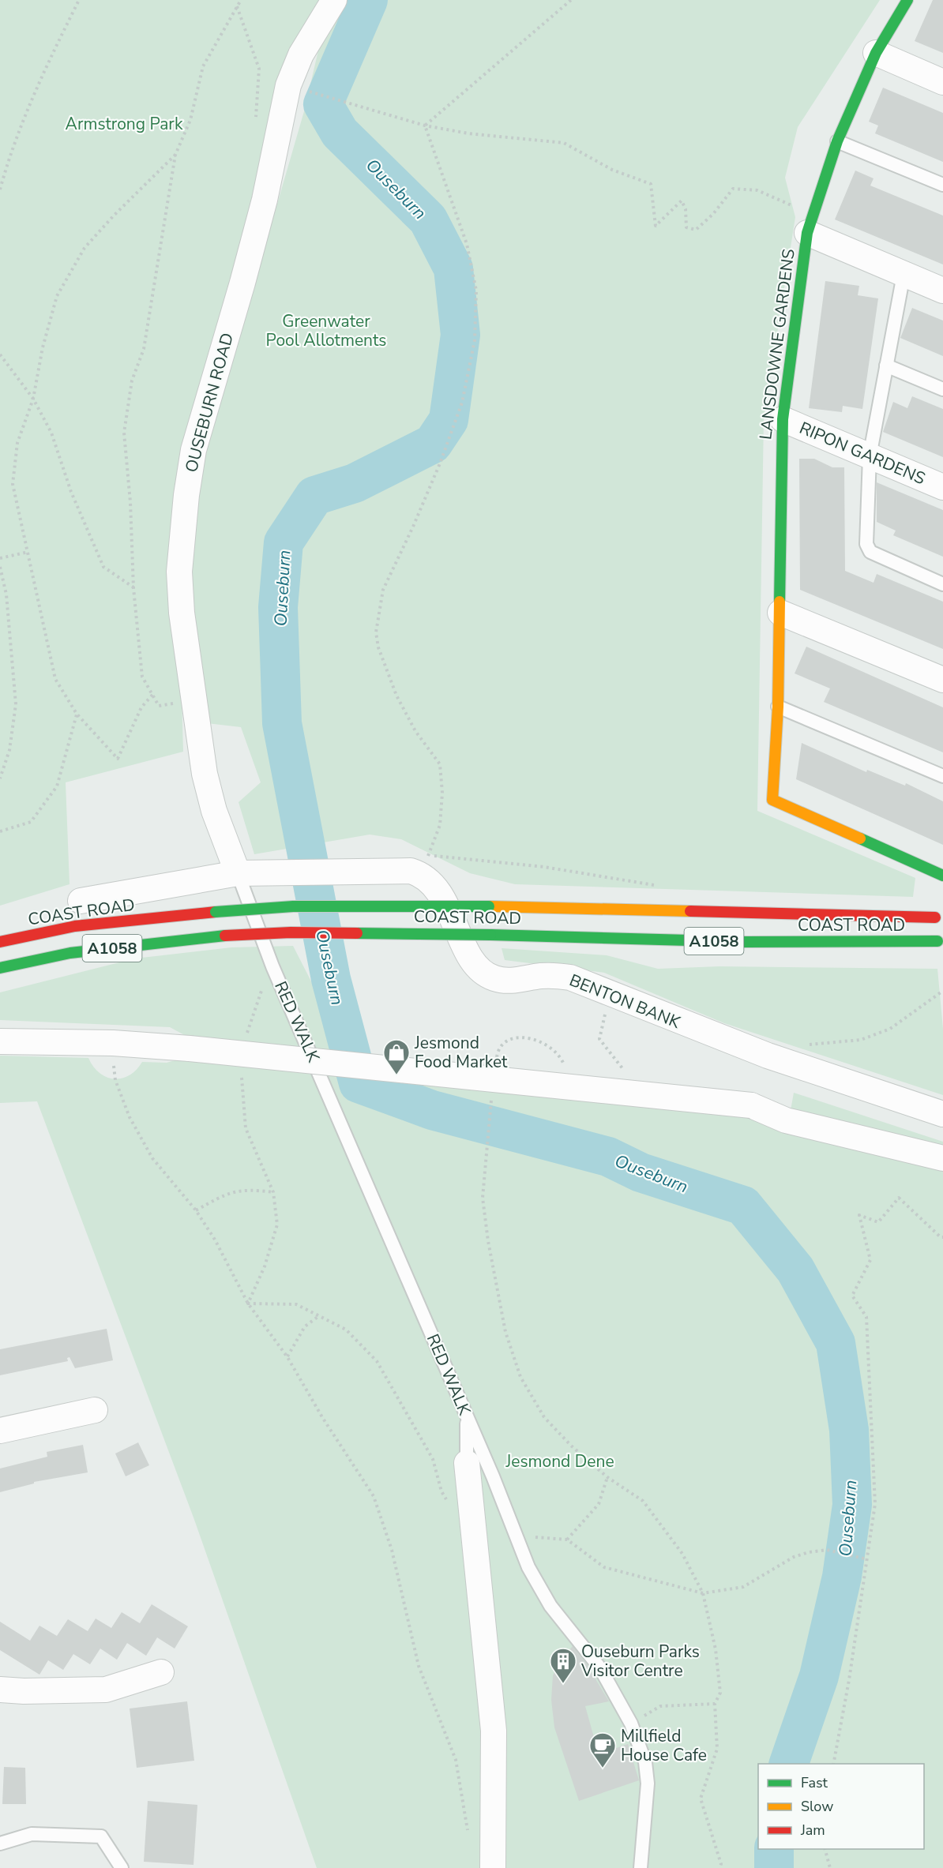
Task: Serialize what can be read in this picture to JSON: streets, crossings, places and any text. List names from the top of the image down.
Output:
{
  "streets": {
    "main road": ["LANSDOWNE GARDENS", "COAST ROAD", "A1058"],
    "street": ["OUSEBURN ROAD", "RIPON GARDENS", "BENTON BANK"],
    "lane": ["RED WALK"]
  },
  "crossings": [
    ["LANSDOWNE GARDENS", "RIPON GARDENS"],
    ["OUSEBURN ROAD", "RED WALK"]
  ],
  "water": ["Ouseburn"],
  "parks": ["Armstrong Park", "Greenwater Pool Allotments", "Jesmond Dene"],
  "places": {
    "shop": ["Jesmond Food Market"],
    "building": ["Ouseburn Parks Visitor Centre"],
    "cafe": ["Millfield House Cafe"]
  },
  "legend": ["Fast", "Slow", "Jam"]
}
